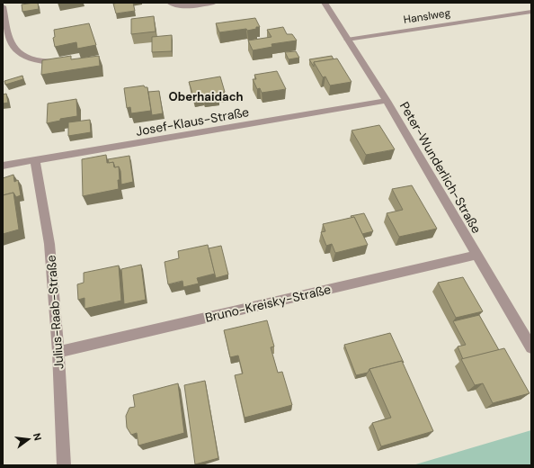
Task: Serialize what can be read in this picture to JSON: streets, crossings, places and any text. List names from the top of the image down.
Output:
{
  "streets": {
    "street": [
      "Hanslweg",
      "Josef-Klaus-Straße",
      "Peter-Wunderlich-Straße",
      "Bruno-Kreisky-Straße",
      "Julius-Raab-Straße"
    ]
  },
  "crossings": [
    ["Hanslweg", "Peter-Wunderlich-Straße"],
    ["Josef-Klaus-Straße", "Peter-Wunderlich-Straße"],
    ["Josef-Klaus-Straße", "Julius-Raab-Straße"],
    ["Peter-Wunderlich-Straße", "Bruno-Kreisky-Straße"],
    ["Bruno-Kreisky-Straße", "Julius-Raab-Straße"]
  ],
  "districts": ["Oberhaidach"],
  "north": "right"
}
